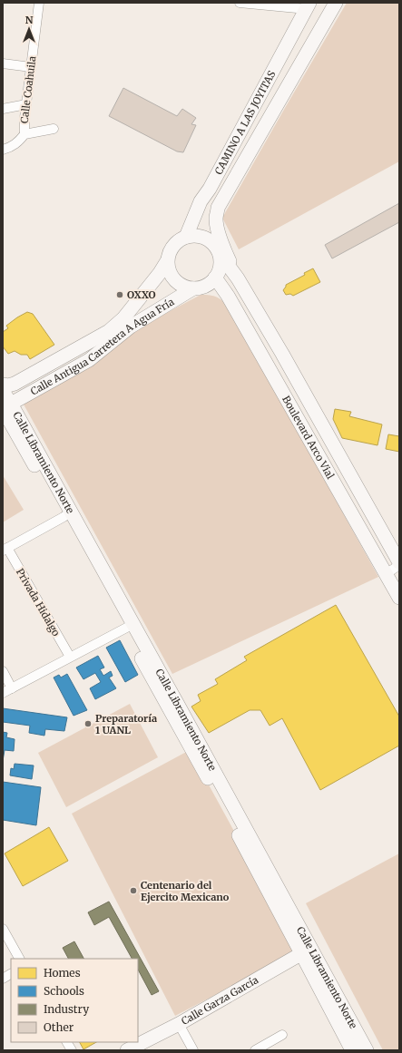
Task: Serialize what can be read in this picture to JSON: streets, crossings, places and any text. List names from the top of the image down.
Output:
{
  "streets": {
    "street": [
      "Calle Coahuila",
      "CAMINO A LAS JOYITAS",
      "Calle Antigua Carretera A Agua Fría",
      "Boulevard Arco Vial",
      "Calle Libramiento Norte",
      "Privada Hidalgo",
      "Calle Garza García"
    ]
  },
  "crossings": [
    ["CAMINO A LAS JOYITAS", "Calle Antigua Carretera A Agua Fría"],
    ["CAMINO A LAS JOYITAS", "Boulevard Arco Vial"],
    ["Calle Antigua Carretera A Agua Fría", "Boulevard Arco Vial"],
    ["Calle Antigua Carretera A Agua Fría", "Calle Libramiento Norte"],
    ["Calle Libramiento Norte", "Calle Garza García"]
  ],
  "places": ["OXXO", "Preparatoría 1 UANL", "Centenario del Ejercito Mexicano"],
  "legend": [
    "Homes",
    "Schools",
    "Industry",
    "Other"
  ],
  "north": "top"
}
